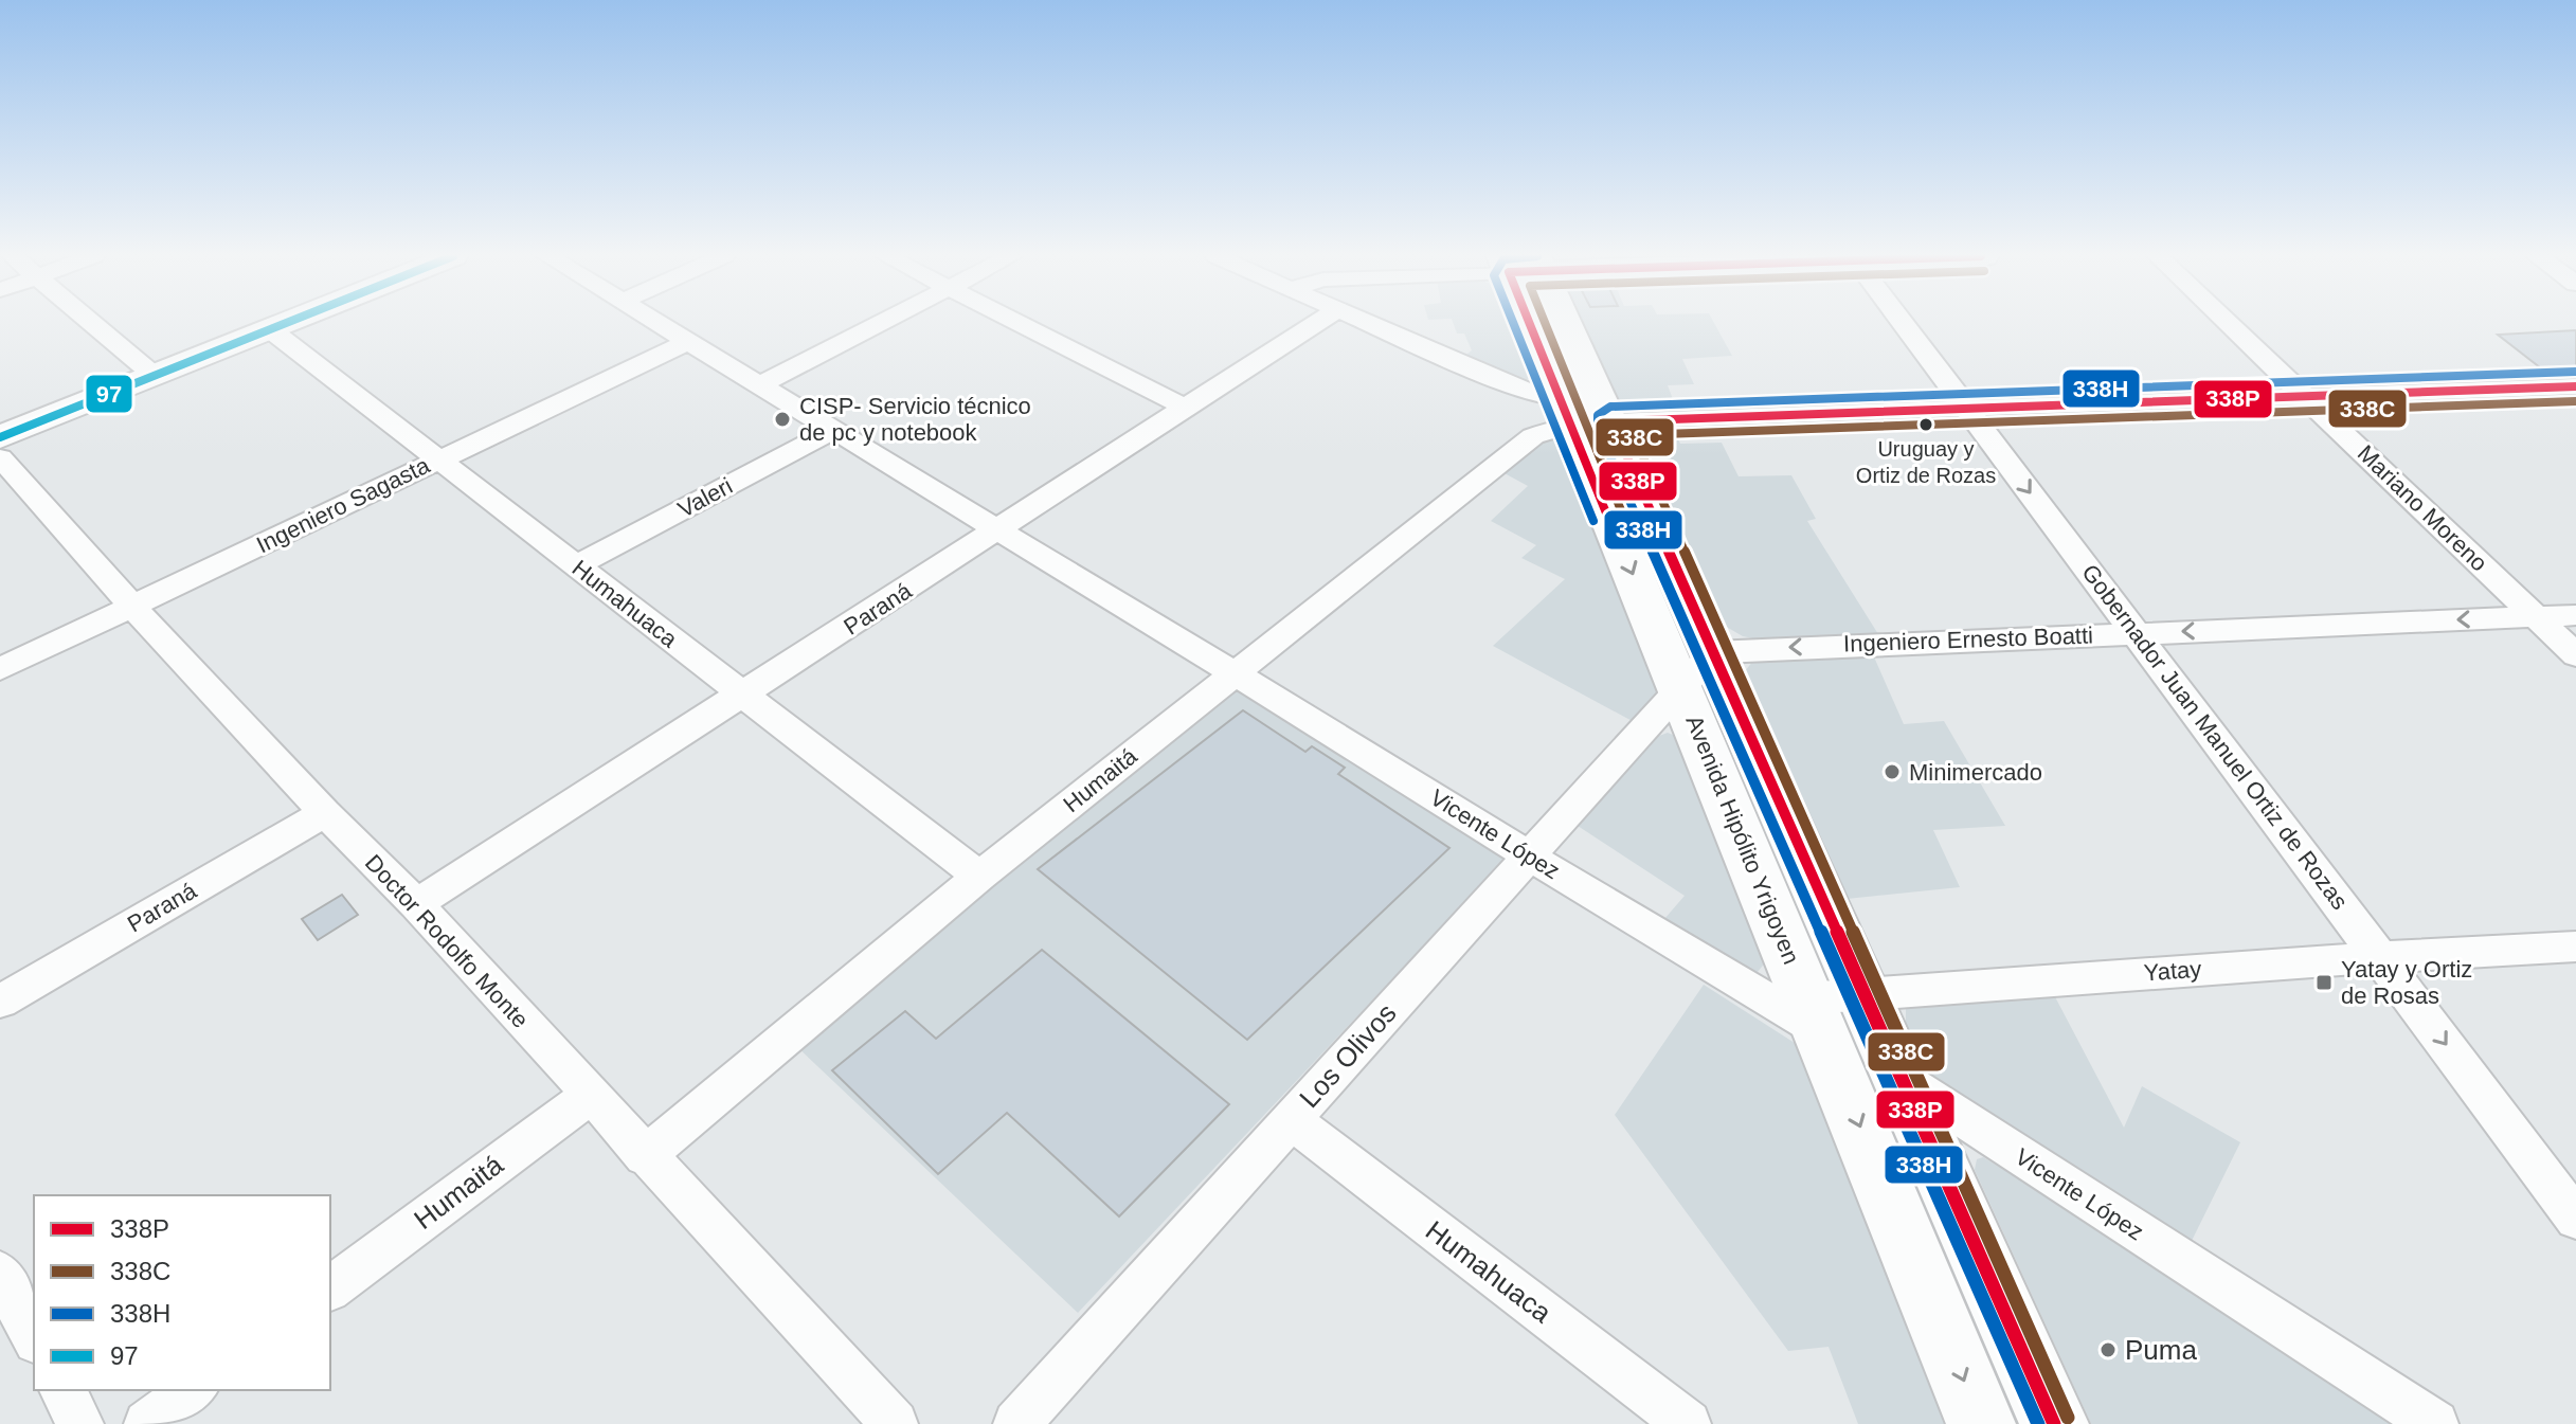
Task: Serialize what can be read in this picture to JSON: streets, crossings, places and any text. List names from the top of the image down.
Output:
{
  "streets": {
    "main road": ["Avenida Hipólito Yrigoyen"],
    "street": [
      "Valeri",
      "Ingeniero Sagasta",
      "Mariano Moreno",
      "Humahuaca",
      "Paraná",
      "Ingeniero Ernesto Boatti",
      "Gobernador Juan Manuel Ortiz de Rozas",
      "Humaitá",
      "Vicente López",
      "Doctor Rodolfo Monte",
      "Yatay",
      "Los Olivos"
    ]
  },
  "crossings": [
    ["Valeri", "Humahuaca"],
    ["Valeri", "Vicente López"],
    ["Ingeniero Sagasta", "Humahuaca"],
    ["Ingeniero Sagasta", "Vicente López"],
    ["Ingeniero Sagasta", "Doctor Rodolfo Monte"],
    ["Mariano Moreno", "Ingeniero Ernesto Boatti"],
    ["Humahuaca", "Paraná"],
    ["Humahuaca", "Humaitá"],
    ["Humahuaca", "Los Olivos"],
    ["Paraná", "Vicente López"],
    ["Paraná", "Doctor Rodolfo Monte"],
    ["Ingeniero Ernesto Boatti", "Gobernador Juan Manuel Ortiz de Rozas"],
    ["Ingeniero Ernesto Boatti", "Avenida Hipólito Yrigoyen"],
    ["Ingeniero Ernesto Boatti", "Los Olivos"],
    ["Gobernador Juan Manuel Ortiz de Rozas", "Yatay"],
    ["Humaitá", "Vicente López"],
    ["Humaitá", "Avenida Hipólito Yrigoyen"],
    ["Humaitá", "Doctor Rodolfo Monte"],
    ["Vicente López", "Avenida Hipólito Yrigoyen"],
    ["Vicente López", "Yatay"],
    ["Vicente López", "Los Olivos"],
    ["Avenida Hipólito Yrigoyen", "Yatay"],
    ["Avenida Hipólito Yrigoyen", "Los Olivos"]
  ],
  "one_way": ["Gobernador Juan Manuel Ortiz de Rozas"],
  "places": {
    "other": [
      "CISP- Servicio técnico de pc y notebook",
      "Uruguay y Ortiz de Rozas",
      "Minimercado",
      "Puma"
    ],
    "transit": ["Yatay y Ortiz de Rosas"]
  },
  "lines": [
    "transit line 338P",
    "transit line 338C",
    "transit line 338H",
    "transit line 97"
  ],
  "legend": [
    "338P",
    "338C",
    "338H",
    "97"
  ]
}
